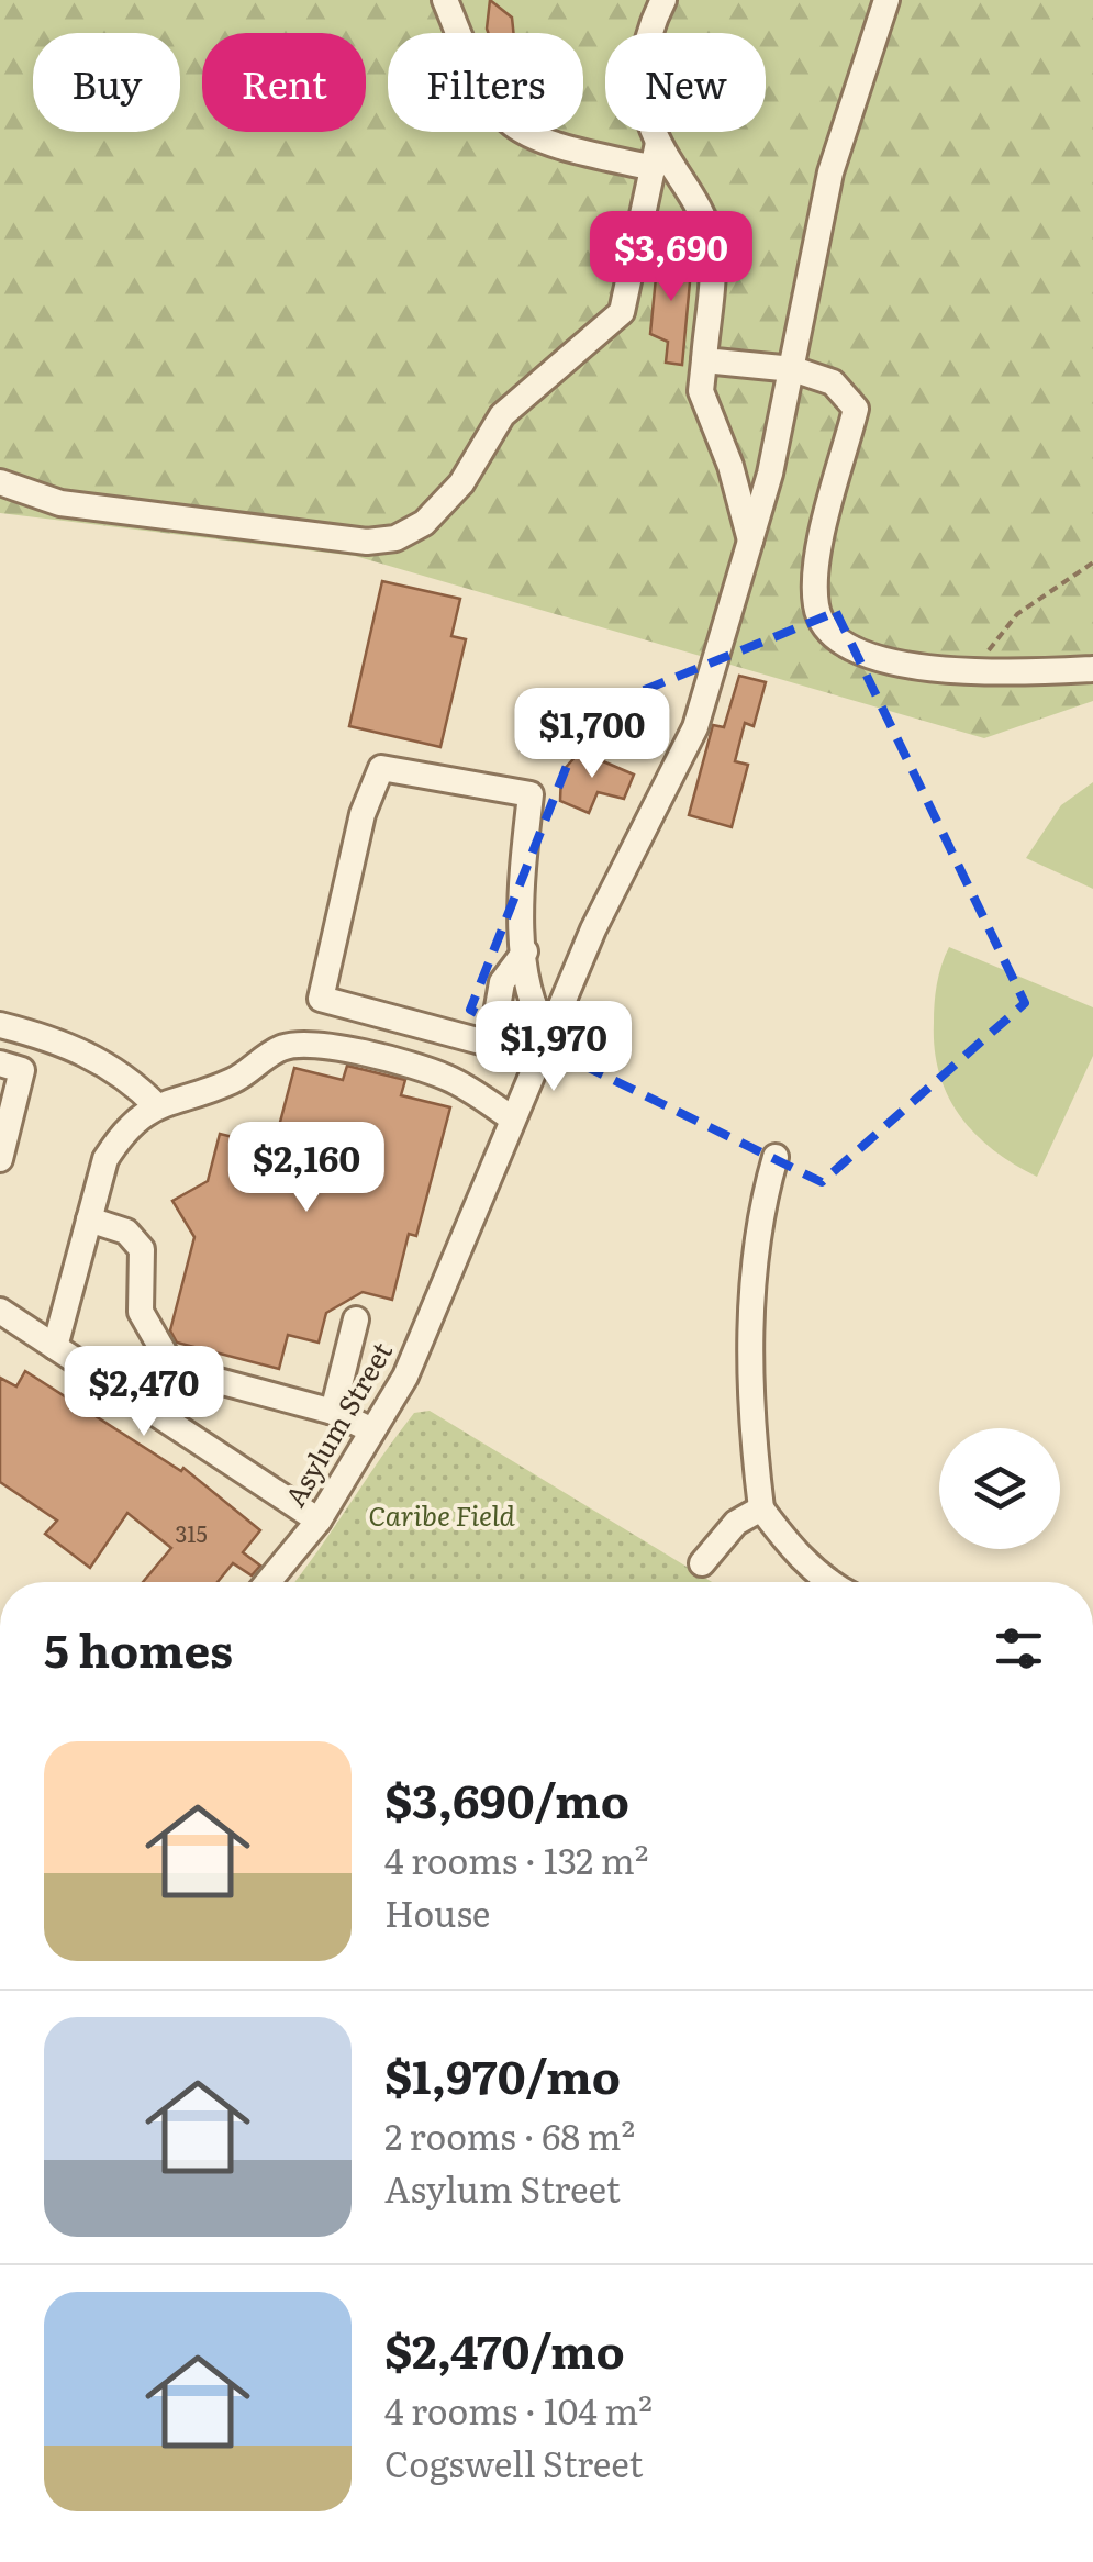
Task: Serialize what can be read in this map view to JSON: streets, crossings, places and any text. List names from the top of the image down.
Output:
{
  "streets": {
    "street": ["Asylum Street"]
  },
  "parks": ["Caribe Field"],
  "house_numbers": ["315"],
  "page": {
    "chip": [
      "Buy",
      "Rent",
      "Filters",
      "New"
    ],
    "price": [
      "$3,690",
      "$1,700",
      "$1,970",
      "$2,160",
      "$2,470"
    ],
    "heading": "5 homes",
    "list": [
      {
        "name": "$3,690/mo",
        "note": "4 rooms · 132 m² · House"
      },
      {
        "name": "$1,970/mo",
        "note": "2 rooms · 68 m² · Asylum Street"
      },
      {
        "name": "$2,470/mo",
        "note": "4 rooms · 104 m² · Cogswell Street"
      }
    ]
  }
}
